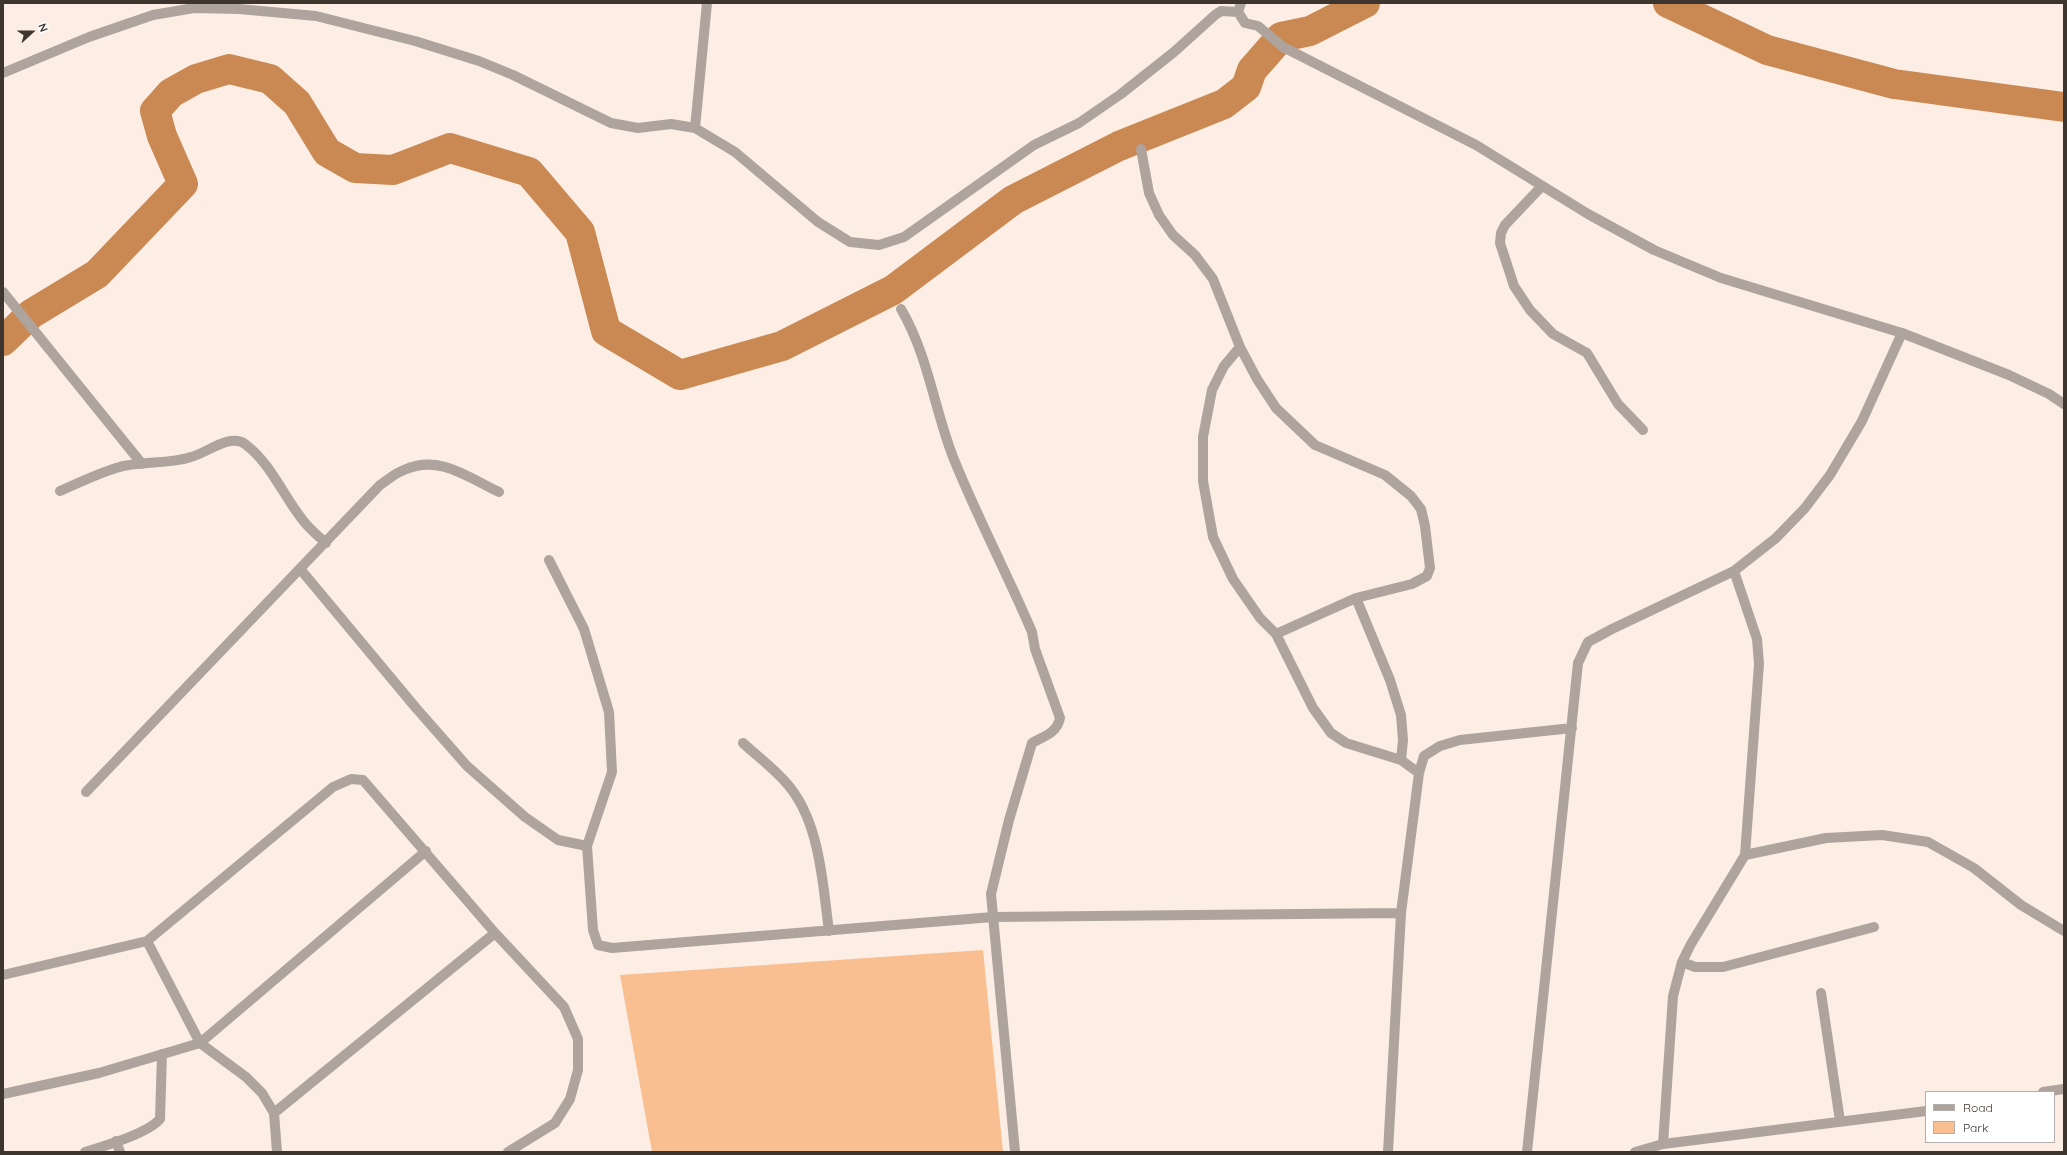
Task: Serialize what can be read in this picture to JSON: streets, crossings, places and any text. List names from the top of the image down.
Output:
{
  "legend": ["Road", "Park"],
  "north": "right"
}
